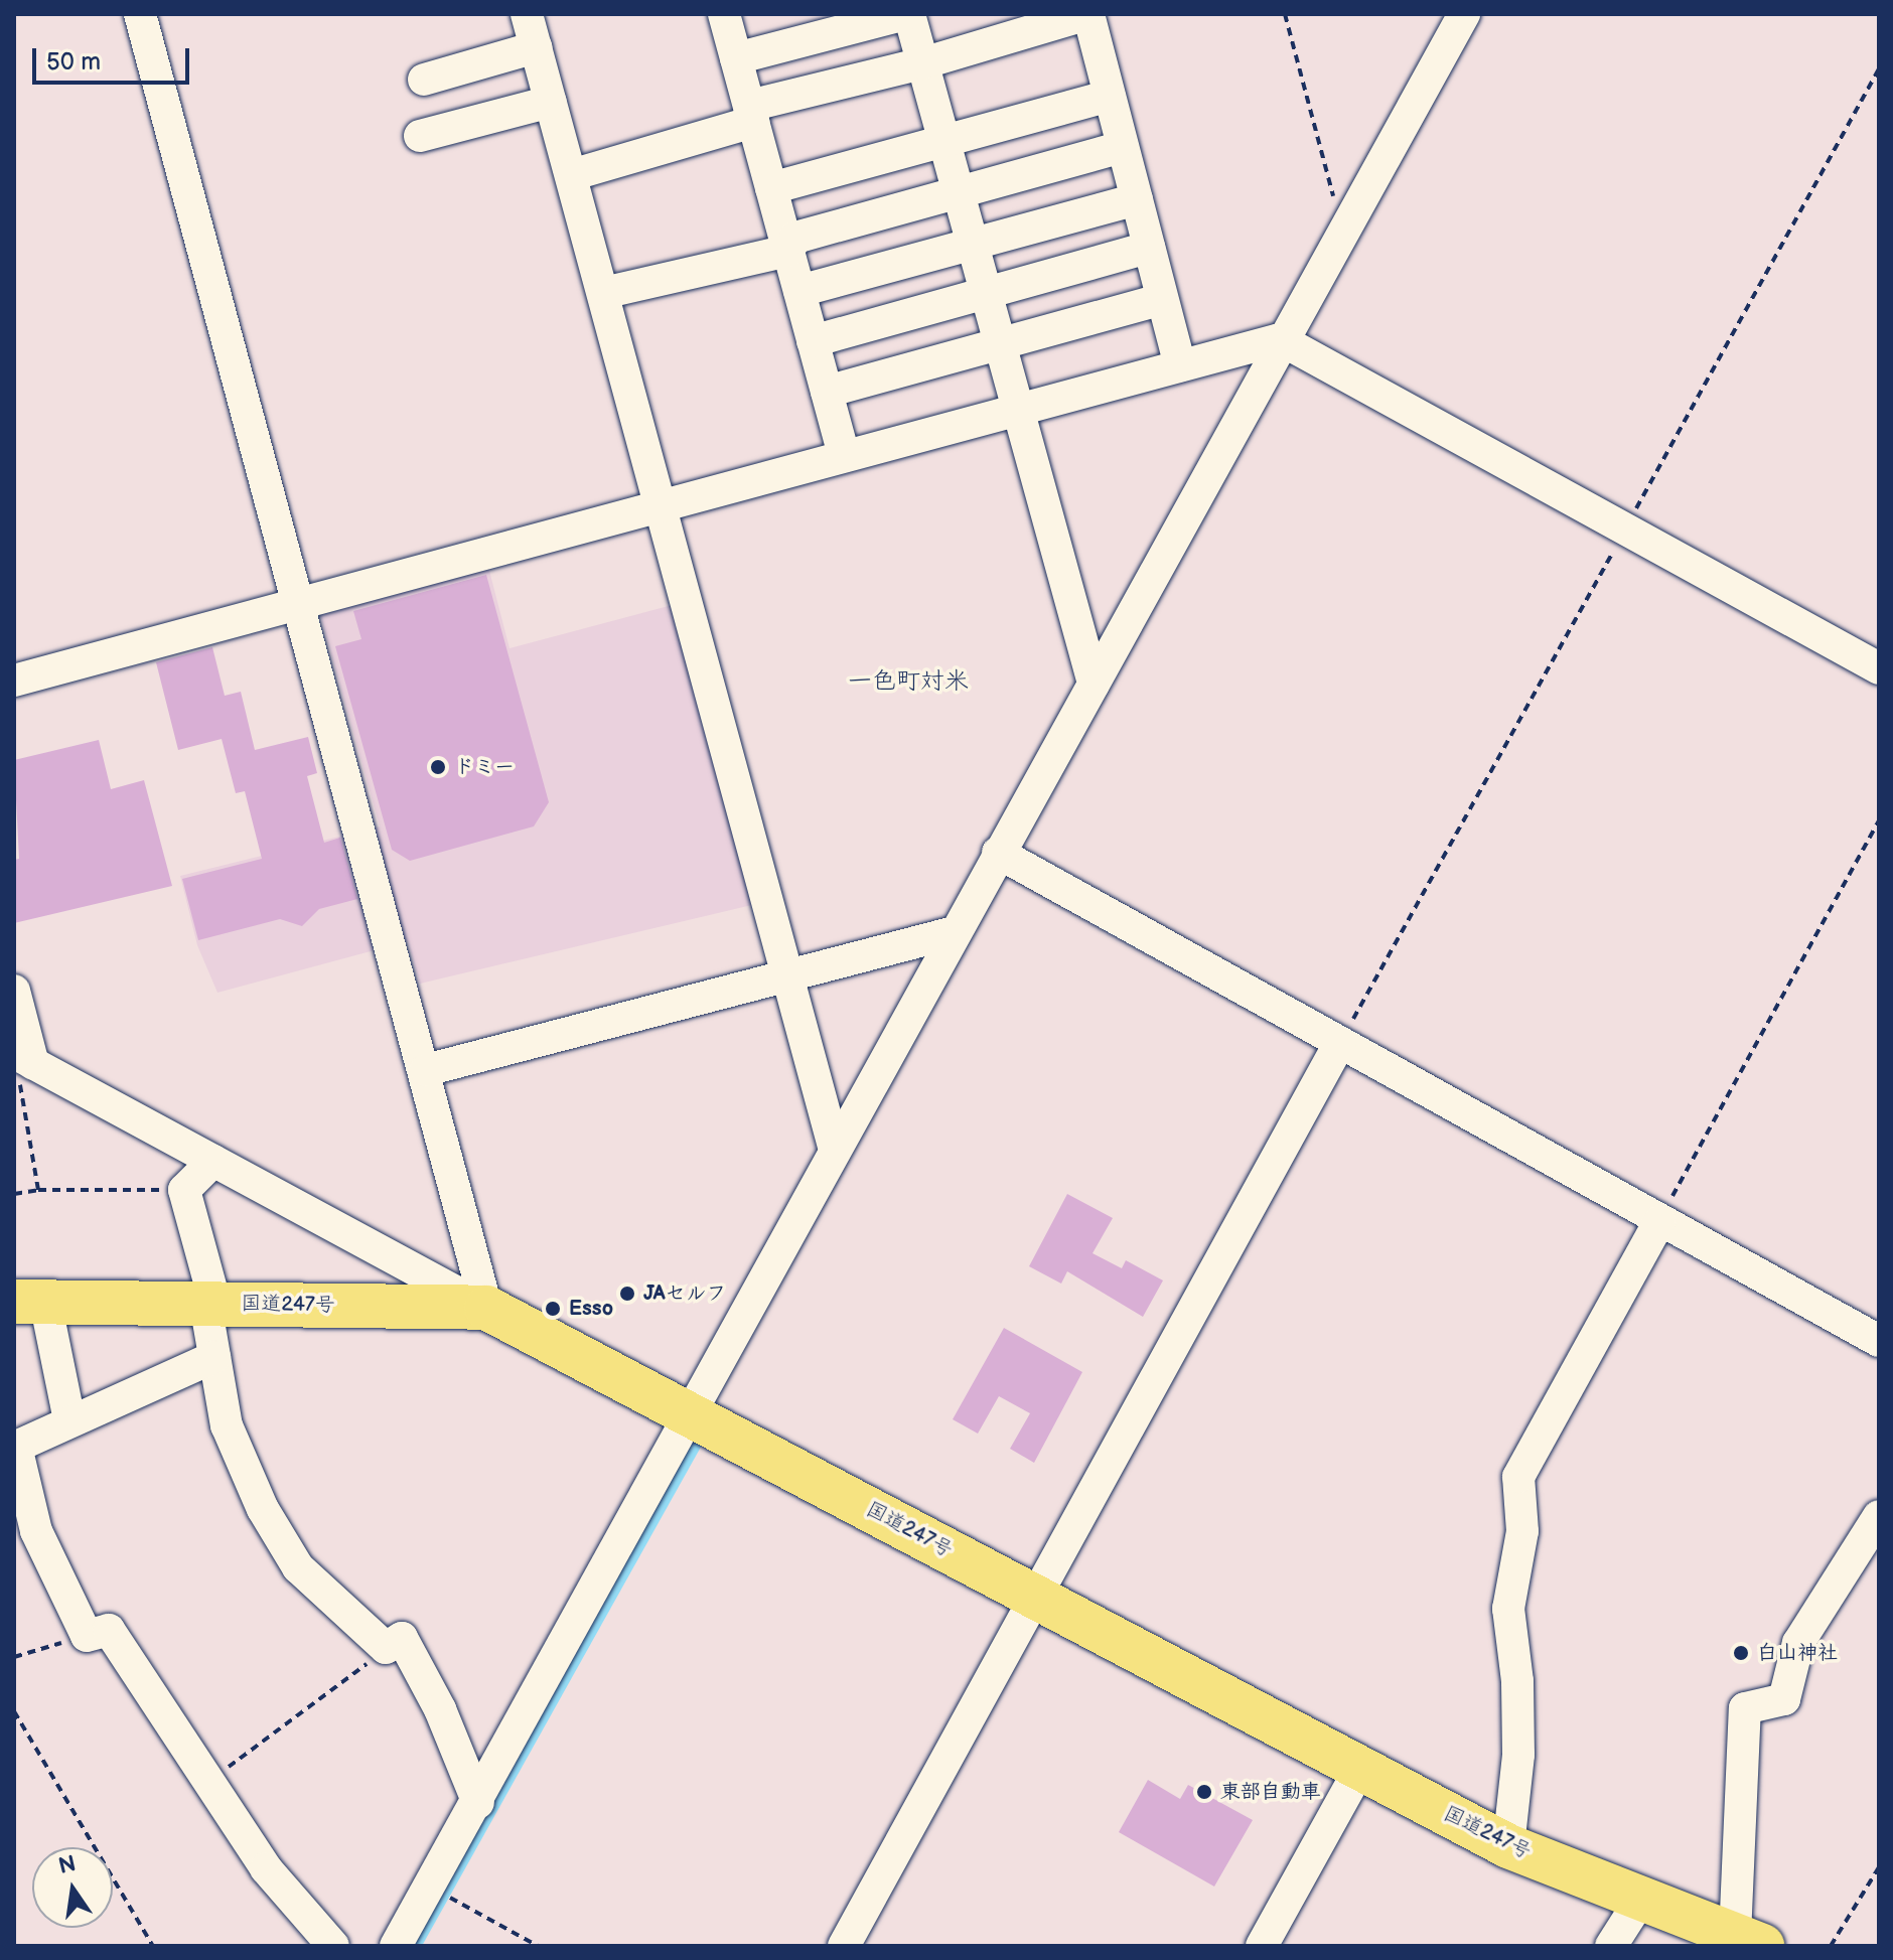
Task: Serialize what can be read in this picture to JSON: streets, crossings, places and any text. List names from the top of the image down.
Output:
{
  "streets": {
    "highway": ["国道247号"]
  },
  "districts": ["一色町対米"],
  "places": [
    "ドミー",
    "JAセルフ",
    "Esso",
    "白山神社",
    "東部自動車"
  ],
  "scale_bar": "50 m",
  "north": "top"
}
